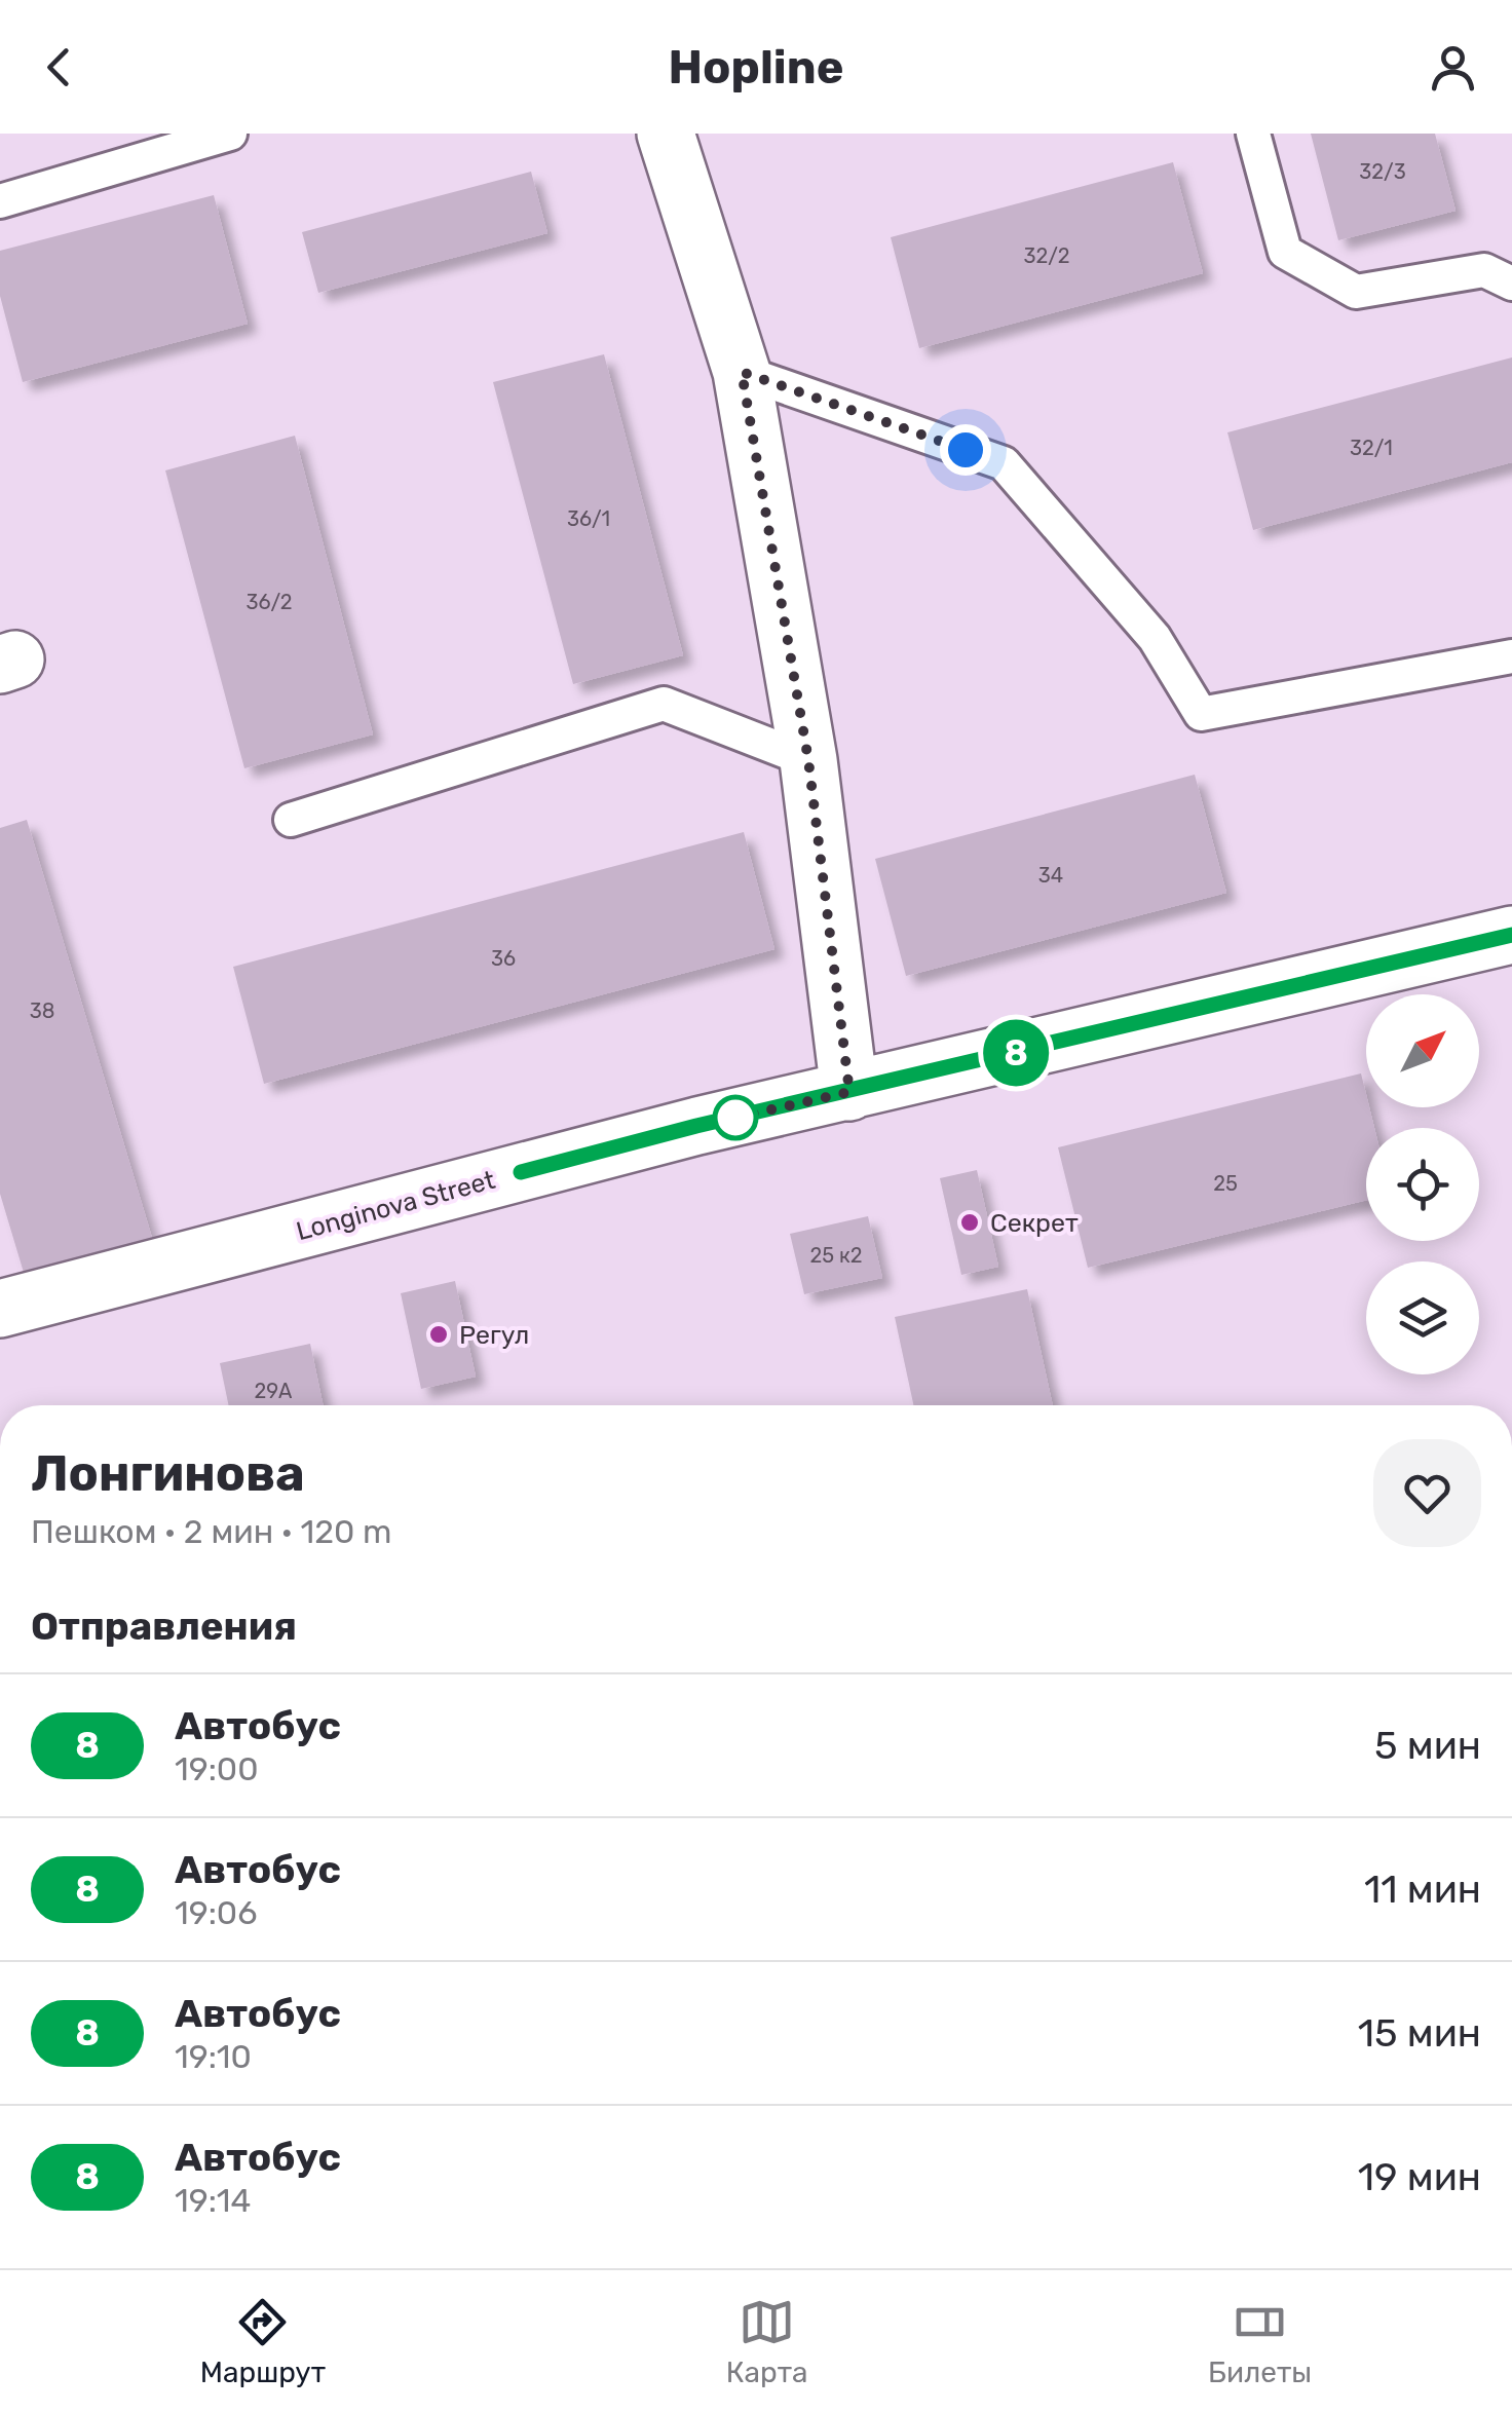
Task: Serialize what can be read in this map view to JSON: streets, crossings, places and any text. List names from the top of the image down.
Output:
{
  "streets": {
    "street": ["Longinova Street"]
  },
  "places": ["Секрет", "Регул"],
  "lines": ["bus line 8"],
  "house_numbers": [
    "32/3",
    "32/2",
    "32/1",
    "36/1",
    "36/2",
    "34",
    "36",
    "38",
    "25",
    "25 к2",
    "29А"
  ],
  "north": "top right",
  "page": {
    "header": "Hopline",
    "on_map": "8",
    "heading": [
      ["Лонгинова", "Пешком · 2 мин · 120 m"],
      "Отправления"
    ],
    "list": [
      {
        "mark": "8",
        "name": "Автобус",
        "note": "19:00",
        "value": "5 мин"
      },
      {
        "mark": "8",
        "name": "Автобус",
        "note": "19:06",
        "value": "11 мин"
      },
      {
        "mark": "8",
        "name": "Автобус",
        "note": "19:10",
        "value": "15 мин"
      },
      {
        "mark": "8",
        "name": "Автобус",
        "note": "19:14",
        "value": "19 мин"
      }
    ],
    "tabs": ["Маршрут", "Карта", "Билеты"]
  }
}
